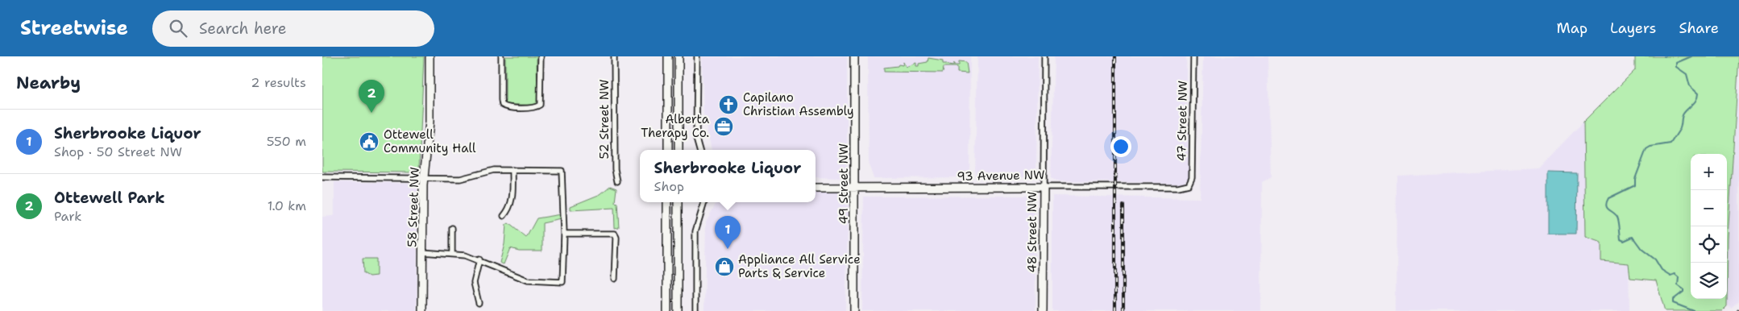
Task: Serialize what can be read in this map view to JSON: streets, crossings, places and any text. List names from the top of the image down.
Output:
{
  "streets": {
    "street": [
      "52 Street NW",
      "47 Street NW",
      "93 Avenue NW",
      "49 Street NW",
      "58 Street NW",
      "48 Street NW"
    ]
  },
  "crossings": [
    ["47 Street NW", "93 Avenue NW"],
    ["93 Avenue NW", "49 Street NW"],
    ["93 Avenue NW", "48 Street NW"]
  ],
  "places": {
    "church": ["Capilano Christian Assembly"],
    "office": ["Alberta Therapy Co."],
    "public building": ["Ottewell Community Hall"],
    "shop": ["Appliance All Service Parts & Service"]
  },
  "page": {
    "header": "Streetwise",
    "search": "Search here",
    "nav": ["Map", "Layers", "Share"],
    "heading": ["Nearby", "2 results"],
    "pins": ["2", "1"],
    "list": [
      {
        "mark": "1",
        "name": "Sherbrooke Liquor",
        "note": "Shop · 50 Street NW",
        "value": "550 m"
      },
      {
        "mark": "2",
        "name": "Ottewell Park",
        "note": "Park",
        "value": "1.0 km"
      }
    ],
    "popup": ["Sherbrooke Liquor", "Shop"],
    "map_buttons": ["+", "−"]
  }
}
